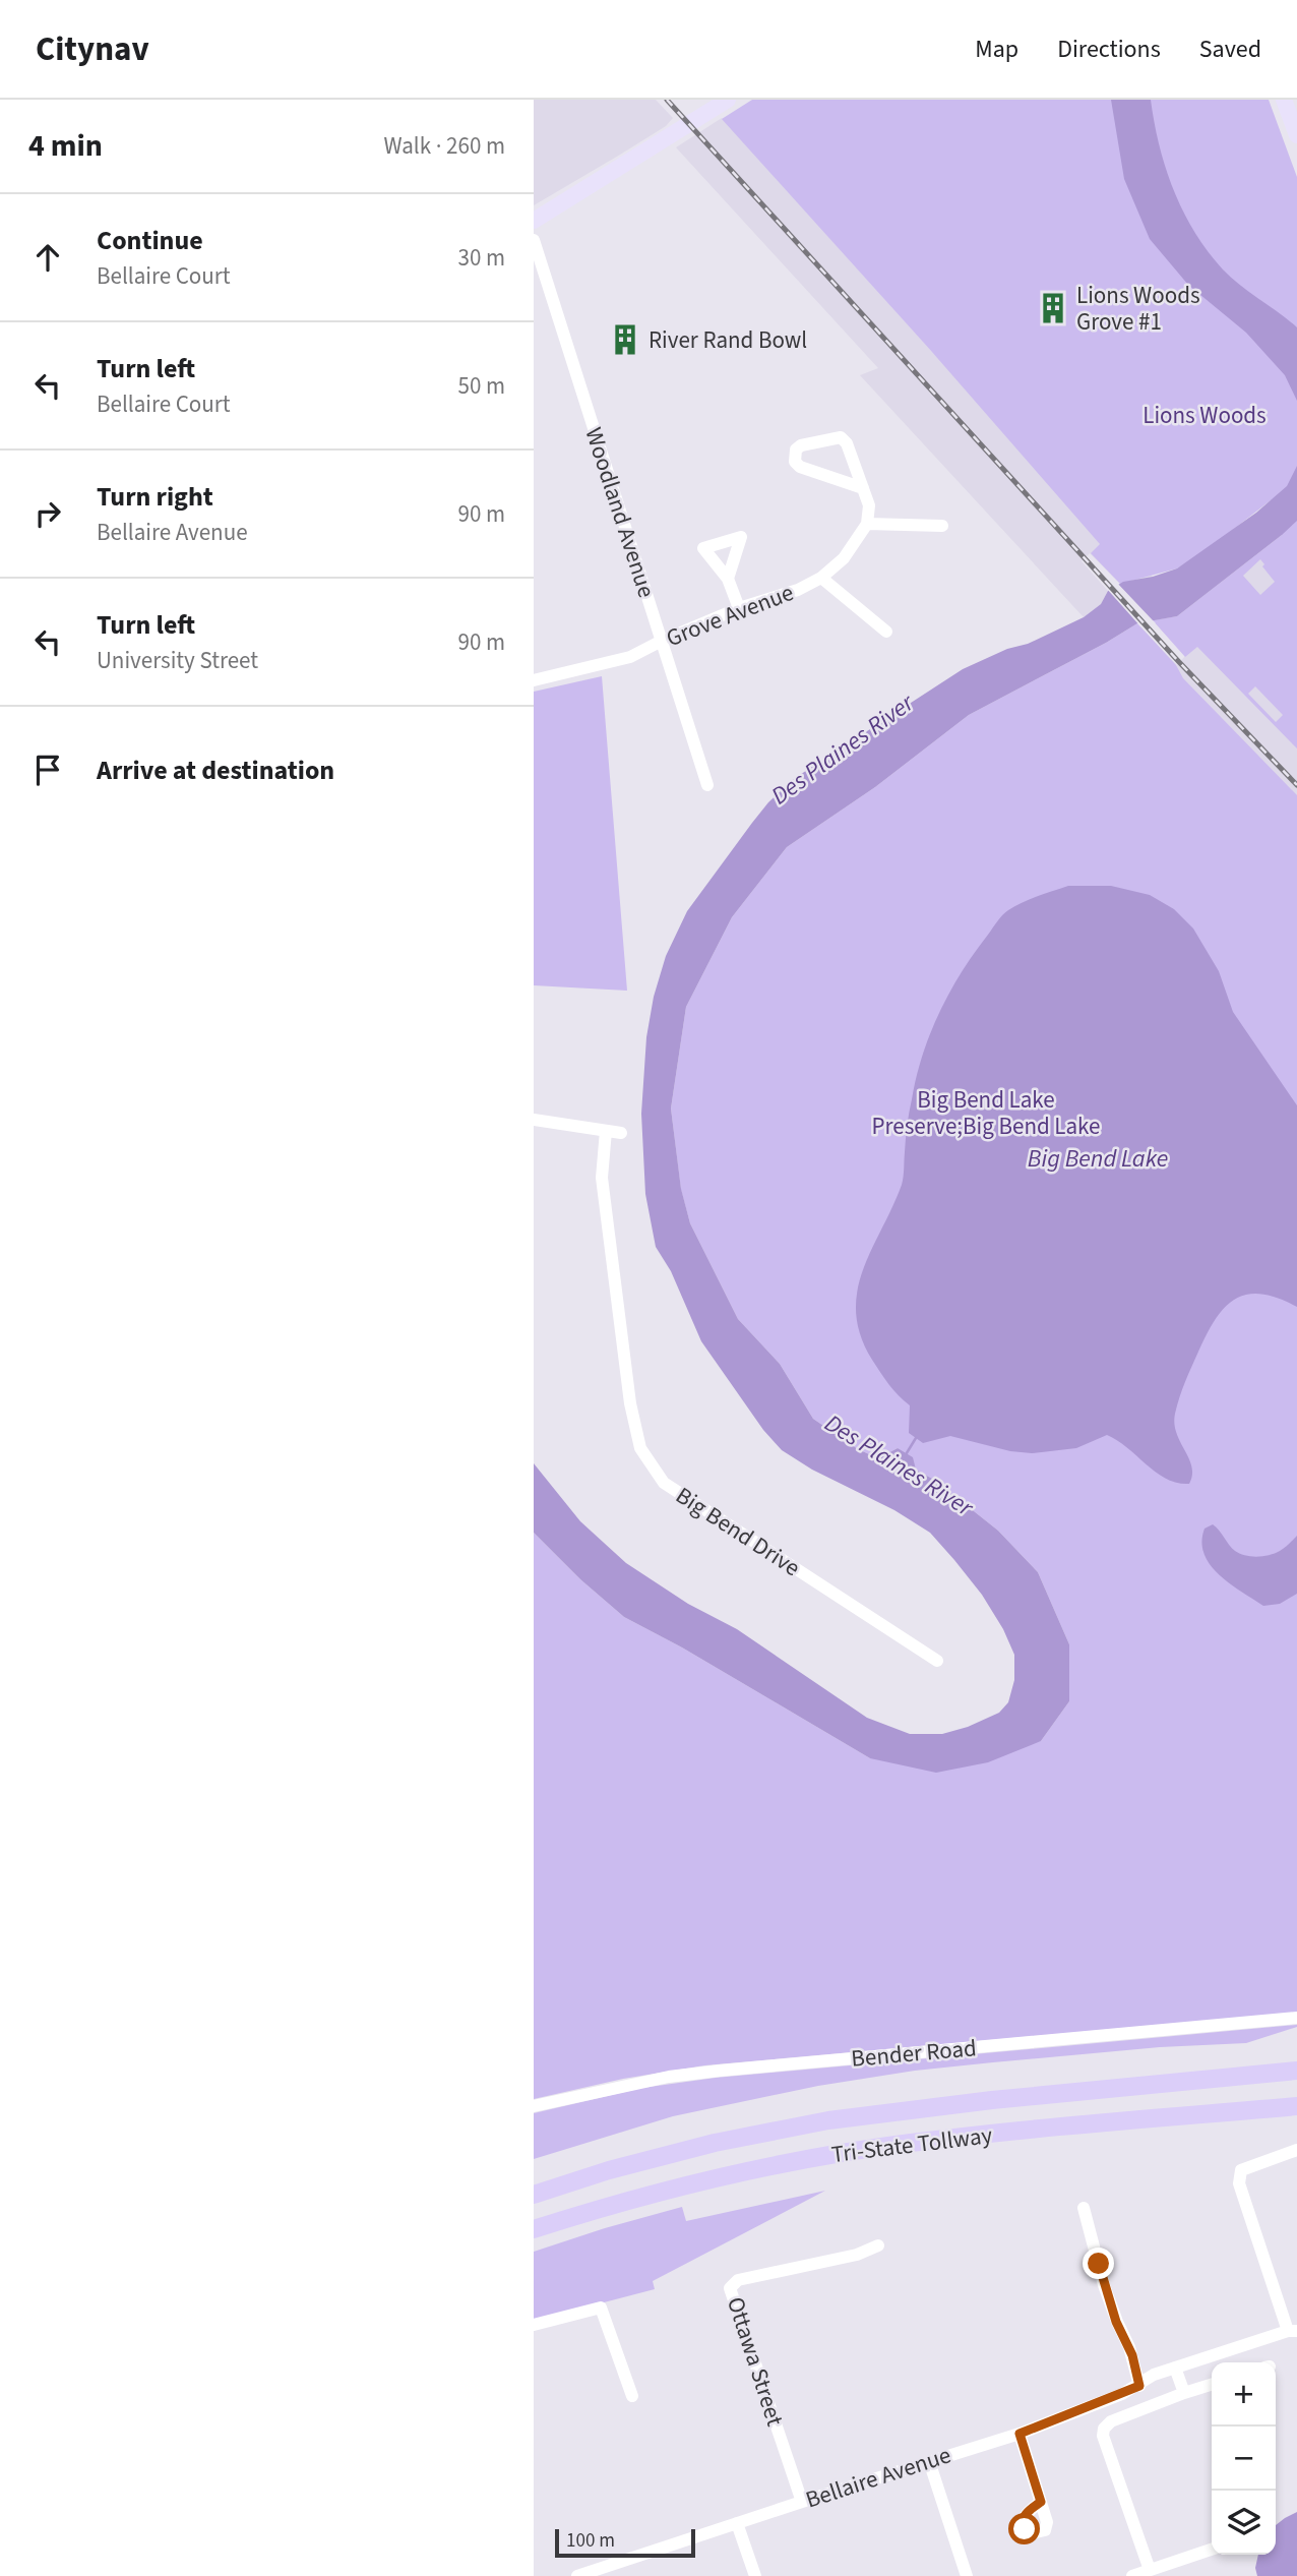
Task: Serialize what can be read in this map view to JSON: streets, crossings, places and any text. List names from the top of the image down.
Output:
{
  "streets": {
    "highway": ["Tri-State Tollway"],
    "street": [
      "Woodland Avenue",
      "Grove Avenue",
      "Big Bend Drive",
      "Bender Road",
      "Ottawa Street",
      "Bellaire Avenue"
    ]
  },
  "crossings": [
    ["Woodland Avenue", "Grove Avenue"],
    ["Ottawa Street", "Bellaire Avenue"]
  ],
  "water": ["Des Plaines River", "Big Bend Lake"],
  "parks": ["Lions Woods", "Big Bend Lake Preserve;Big Bend Lake"],
  "places": {
    "building": ["Lions Woods Grove #1", "River Rand Bowl"]
  },
  "scale_bar": "100 m",
  "page": {
    "header": "Citynav",
    "nav": ["Map", "Directions", "Saved"],
    "heading": ["4 min", "Walk · 260 m"],
    "list": [
      ["Continue", "Bellaire Court", "30 m"],
      ["Turn left", "Bellaire Court", "50 m"],
      ["Turn right", "Bellaire Avenue", "90 m"],
      ["Turn left", "University Street", "90 m"],
      "Arrive at destination"
    ],
    "map_buttons": ["+", "−"],
    "scale": "100 m"
  }
}
